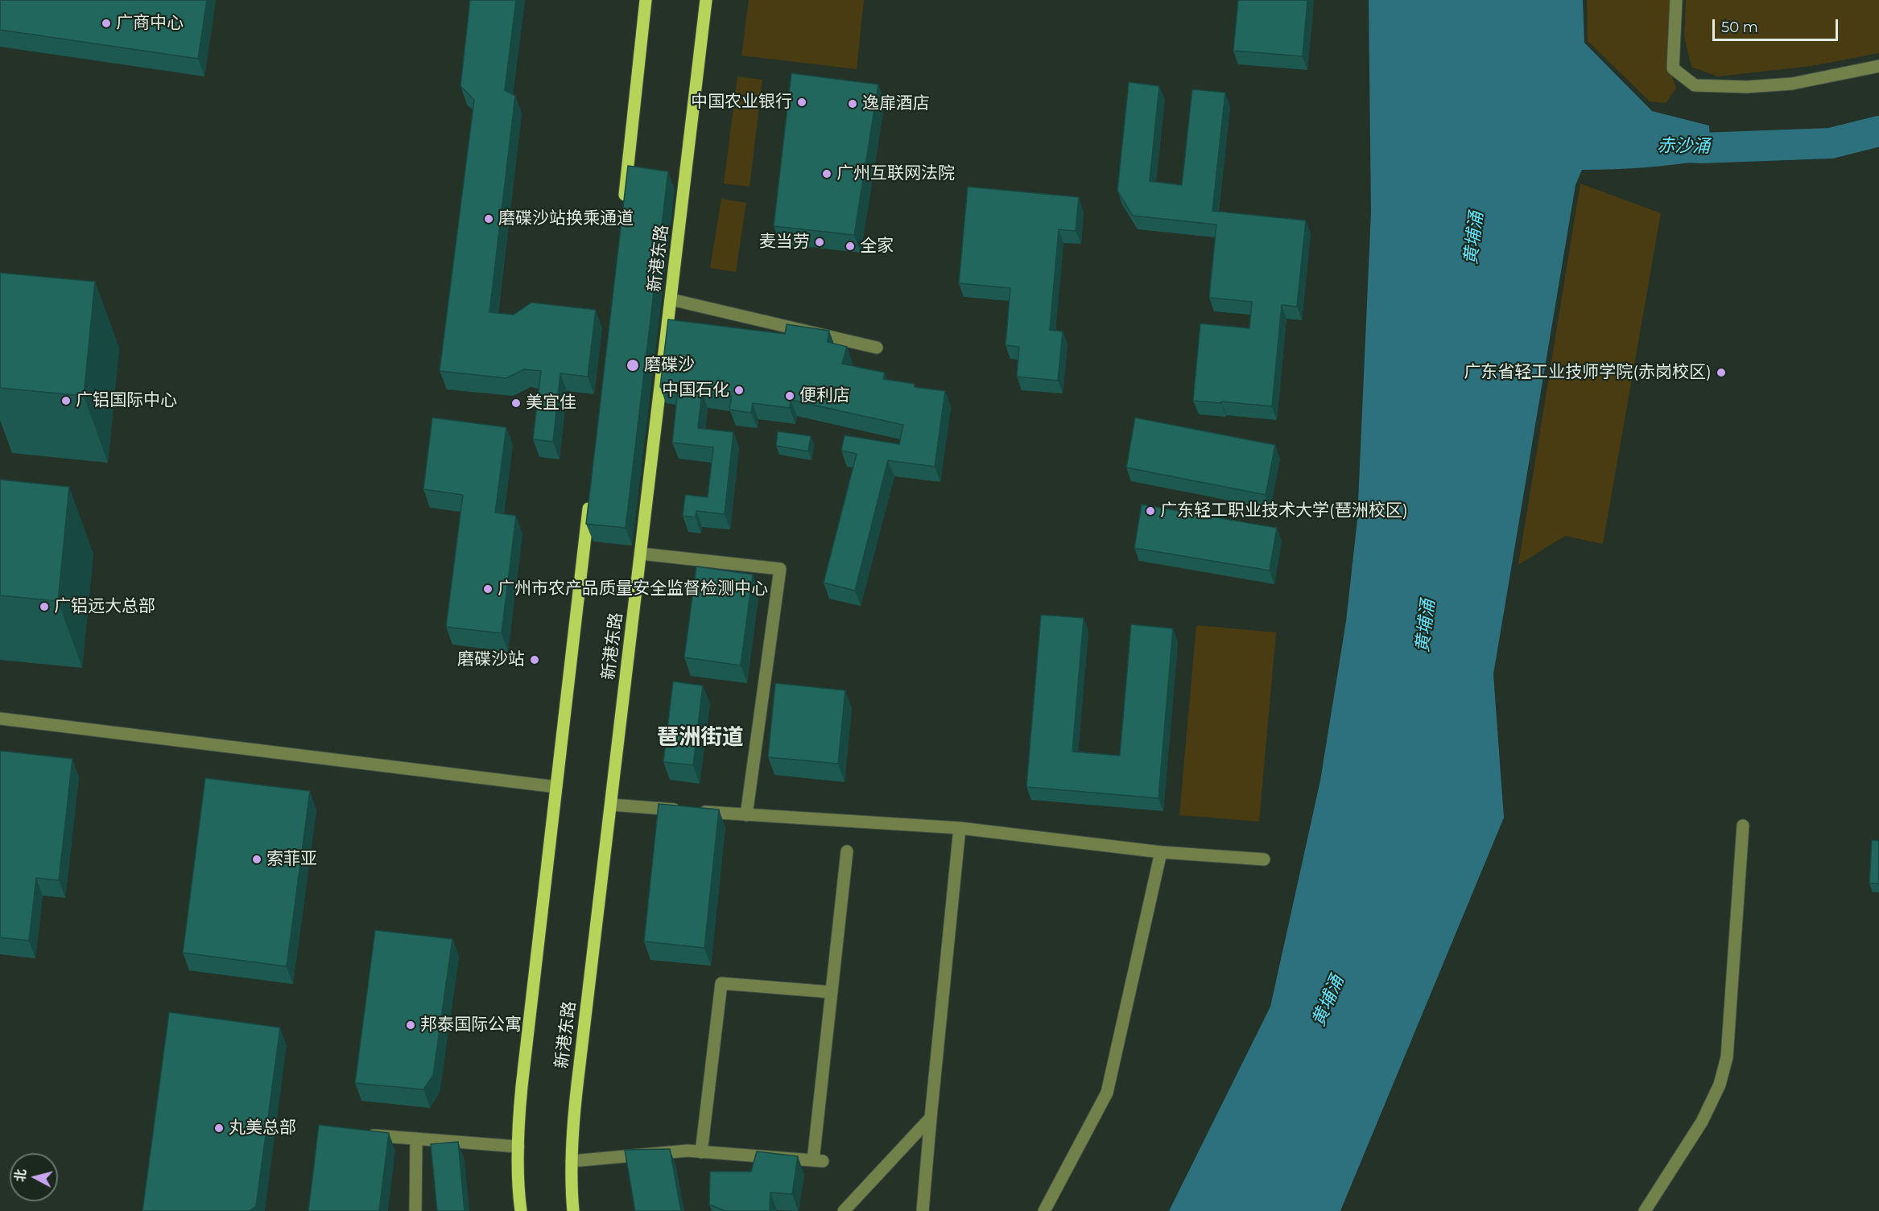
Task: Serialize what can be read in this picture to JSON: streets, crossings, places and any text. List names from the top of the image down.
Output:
{
  "streets": {
    "main road": ["新港东路"]
  },
  "districts": ["琶洲街道"],
  "water": ["赤沙涌", "黄埔涌"],
  "places": [
    "广商中心",
    "中国农业银行",
    "逸扉酒店",
    "广州互联网法院",
    "磨碟沙站换乘通道",
    "麦当劳",
    "全家",
    "磨碟沙",
    "广东省轻工业技师学院(赤岗校区)",
    "中国石化",
    "便利店",
    "广铝国际中心",
    "美宜佳",
    "广东轻工职业技术大学(琶洲校区)",
    "广州市农产品质量安全监督检测中心",
    "广铝远大总部",
    "磨碟沙站",
    "索菲亚",
    "邦泰国际公寓",
    "丸美总部"
  ],
  "scale_bar": "50 m",
  "north": "left"
}
